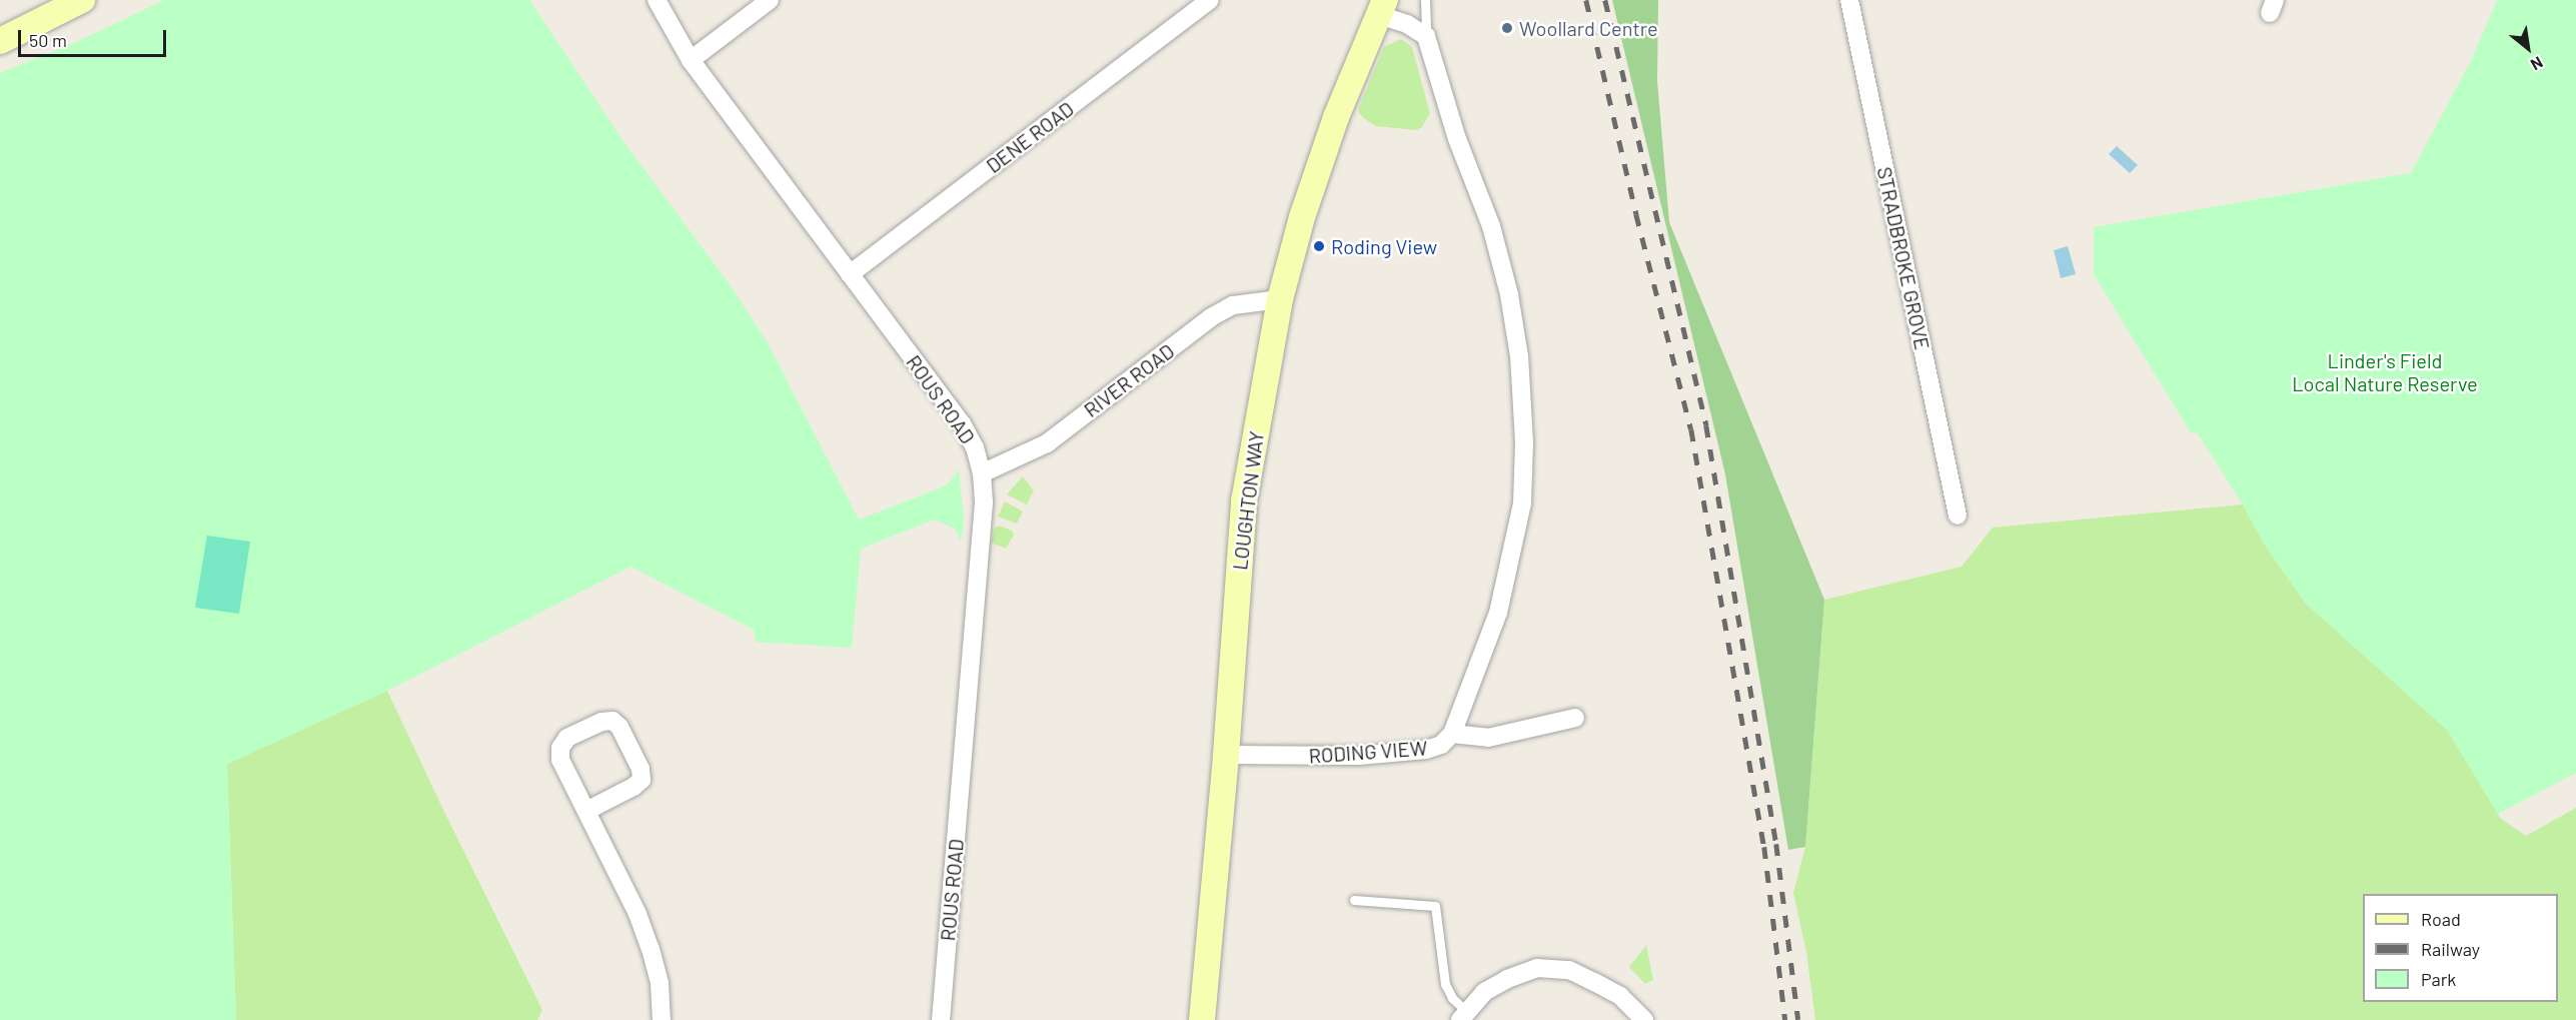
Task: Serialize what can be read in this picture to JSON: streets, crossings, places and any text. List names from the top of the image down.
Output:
{
  "streets": {
    "street": [
      "DENE ROAD",
      "STRADBROKE GROVE",
      "RIVER ROAD",
      "ROUS ROAD",
      "LOUGHTON WAY",
      "RODING VIEW"
    ]
  },
  "crossings": [
    ["DENE ROAD", "ROUS ROAD"],
    ["RIVER ROAD", "ROUS ROAD"],
    ["RIVER ROAD", "LOUGHTON WAY"],
    ["LOUGHTON WAY", "RODING VIEW"]
  ],
  "parks": ["Linder's Field Local Nature Reserve"],
  "places": ["Woollard Centre", "Roding View"],
  "legend": ["Road", "Railway", "Park"],
  "scale_bar": "50 m",
  "north": "bottom right"
}
